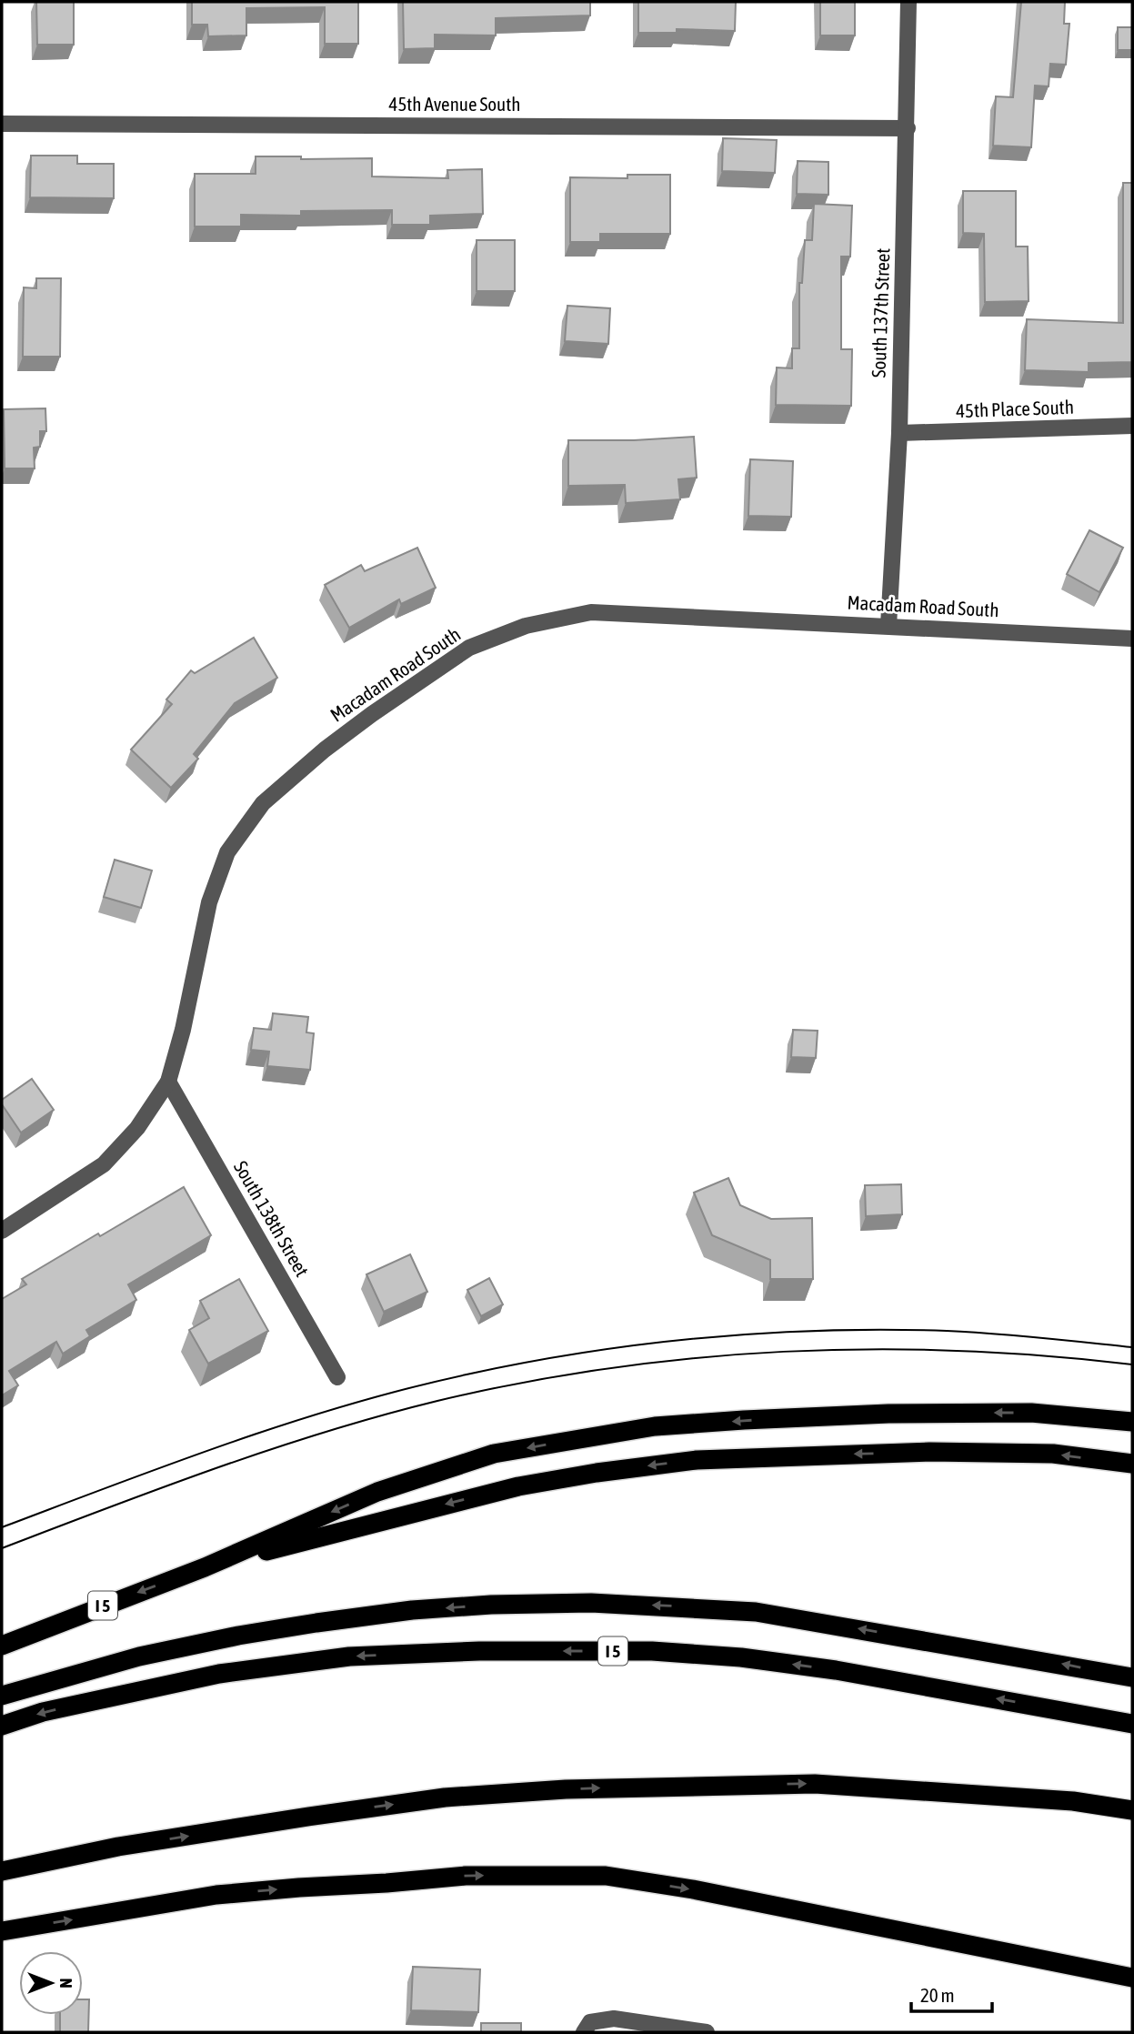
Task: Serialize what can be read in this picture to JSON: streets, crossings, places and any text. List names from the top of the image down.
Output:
{
  "streets": {
    "highway": ["I 5"],
    "street": [
      "45th Avenue South",
      "South 137th Street",
      "45th Place South",
      "Macadam Road South",
      "South 138th Street"
    ]
  },
  "crossings": [
    ["45th Avenue South", "South 137th Street"],
    ["South 137th Street", "45th Place South"],
    ["South 137th Street", "Macadam Road South"],
    ["Macadam Road South", "South 138th Street"]
  ],
  "scale_bar": "20 m",
  "north": "right"
}
